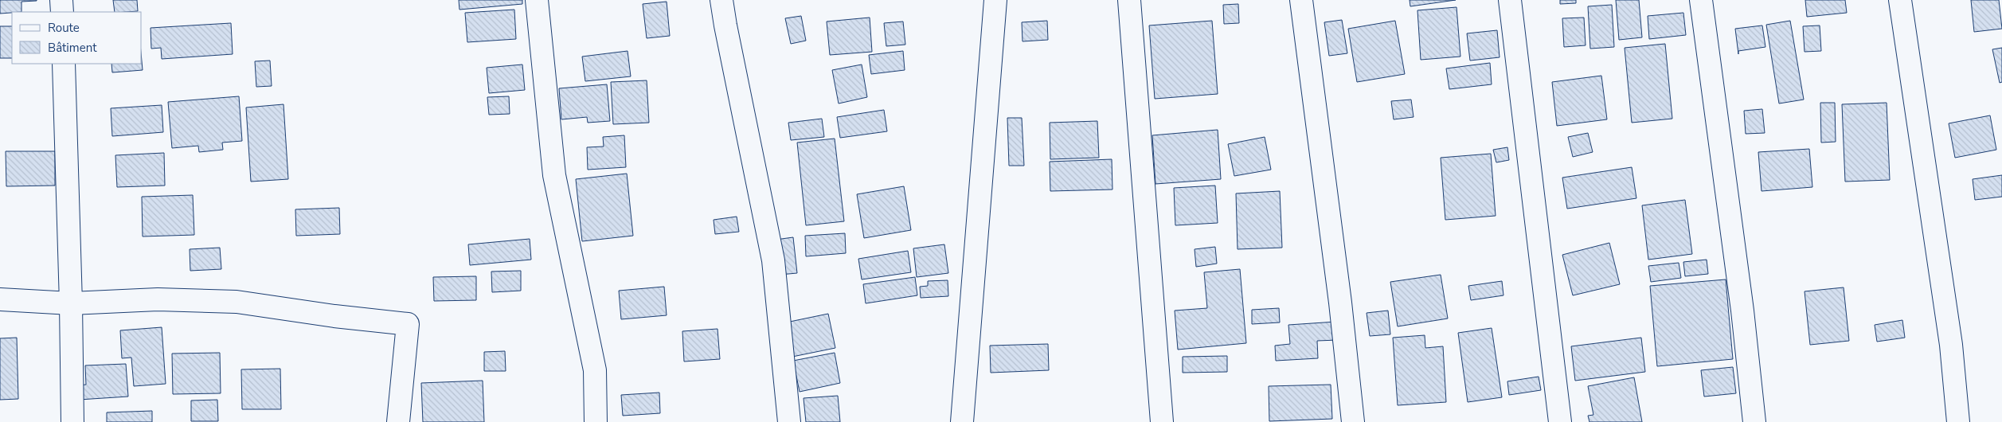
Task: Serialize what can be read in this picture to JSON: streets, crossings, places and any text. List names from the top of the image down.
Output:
{
  "legend": ["Route", "Bâtiment"]
}
